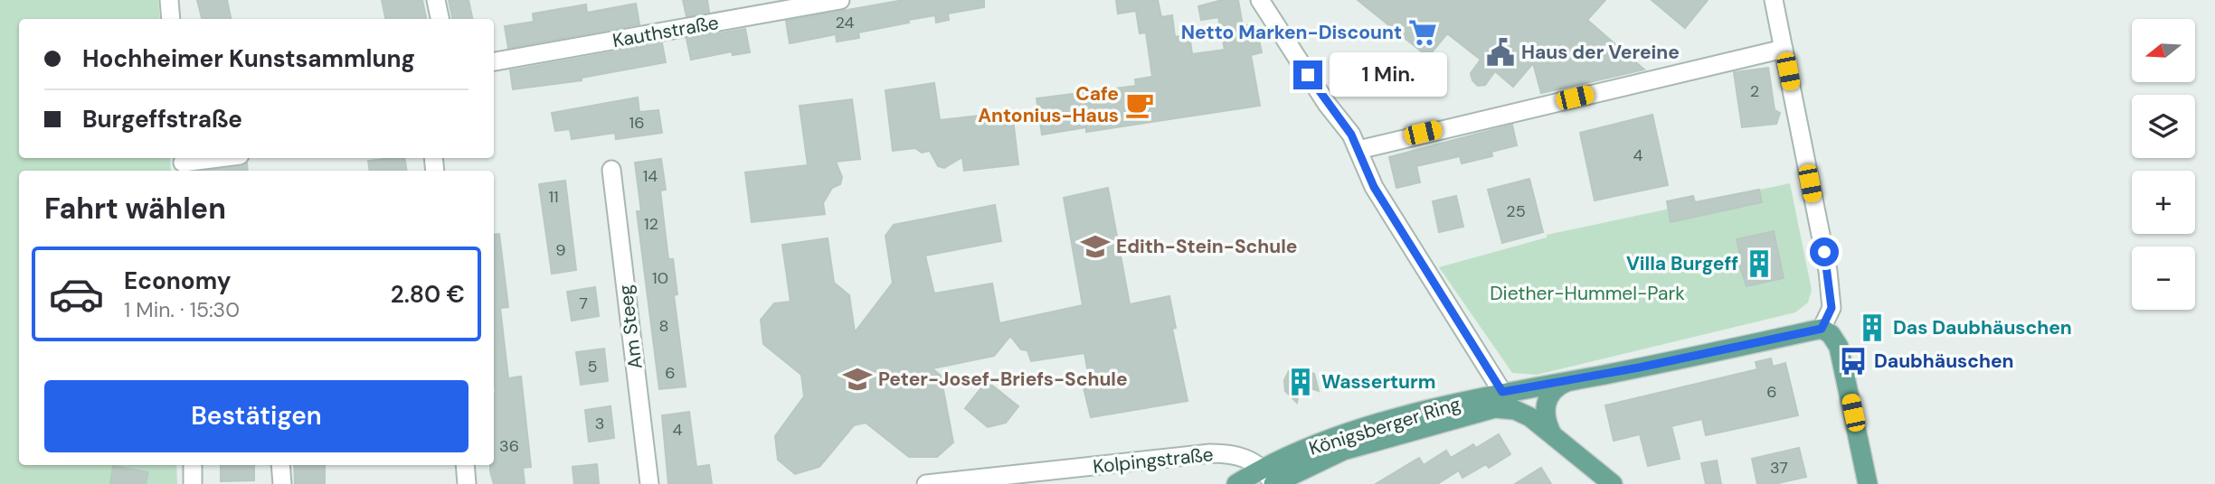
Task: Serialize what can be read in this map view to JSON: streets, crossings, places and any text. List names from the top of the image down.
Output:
{
  "streets": {
    "main road": ["Königsberger Ring"],
    "street": ["Kauthstraße", "Am Steeg", "Kolpingstraße"]
  },
  "crossings": [
    ["Königsberger Ring", "Kolpingstraße"]
  ],
  "parks": ["Diether-Hummel-Park"],
  "places": {
    "supermarket": ["Netto Marken-Discount"],
    "public building": ["Haus der Vereine"],
    "cafe": ["Cafe Antonius-Haus"],
    "school or university": ["Edith-Stein-Schule", "Peter-Josef-Briefs-Schule"],
    "building": ["Villa Burgeff", "Das Daubhäuschen", "Wasserturm"],
    "bus stop": ["Daubhäuschen"]
  },
  "house_numbers": [
    "24",
    "2",
    "16",
    "4",
    "14",
    "11",
    "25",
    "12",
    "9",
    "10",
    "7",
    "8",
    "5",
    "6",
    "6",
    "3",
    "4",
    "36",
    "37"
  ],
  "north": "left",
  "page": {
    "map_buttons": ["+", "−"],
    "banner": ["Hochheimer Kunstsammlung", "Burgeffstraße"],
    "bubble": "1 Min.",
    "heading": "Fahrt wählen",
    "list": [
      {
        "name": "Economy",
        "note": "1 Min. · 15:30",
        "value": "2.80 €"
      }
    ],
    "buttons": "Bestätigen"
  }
}
